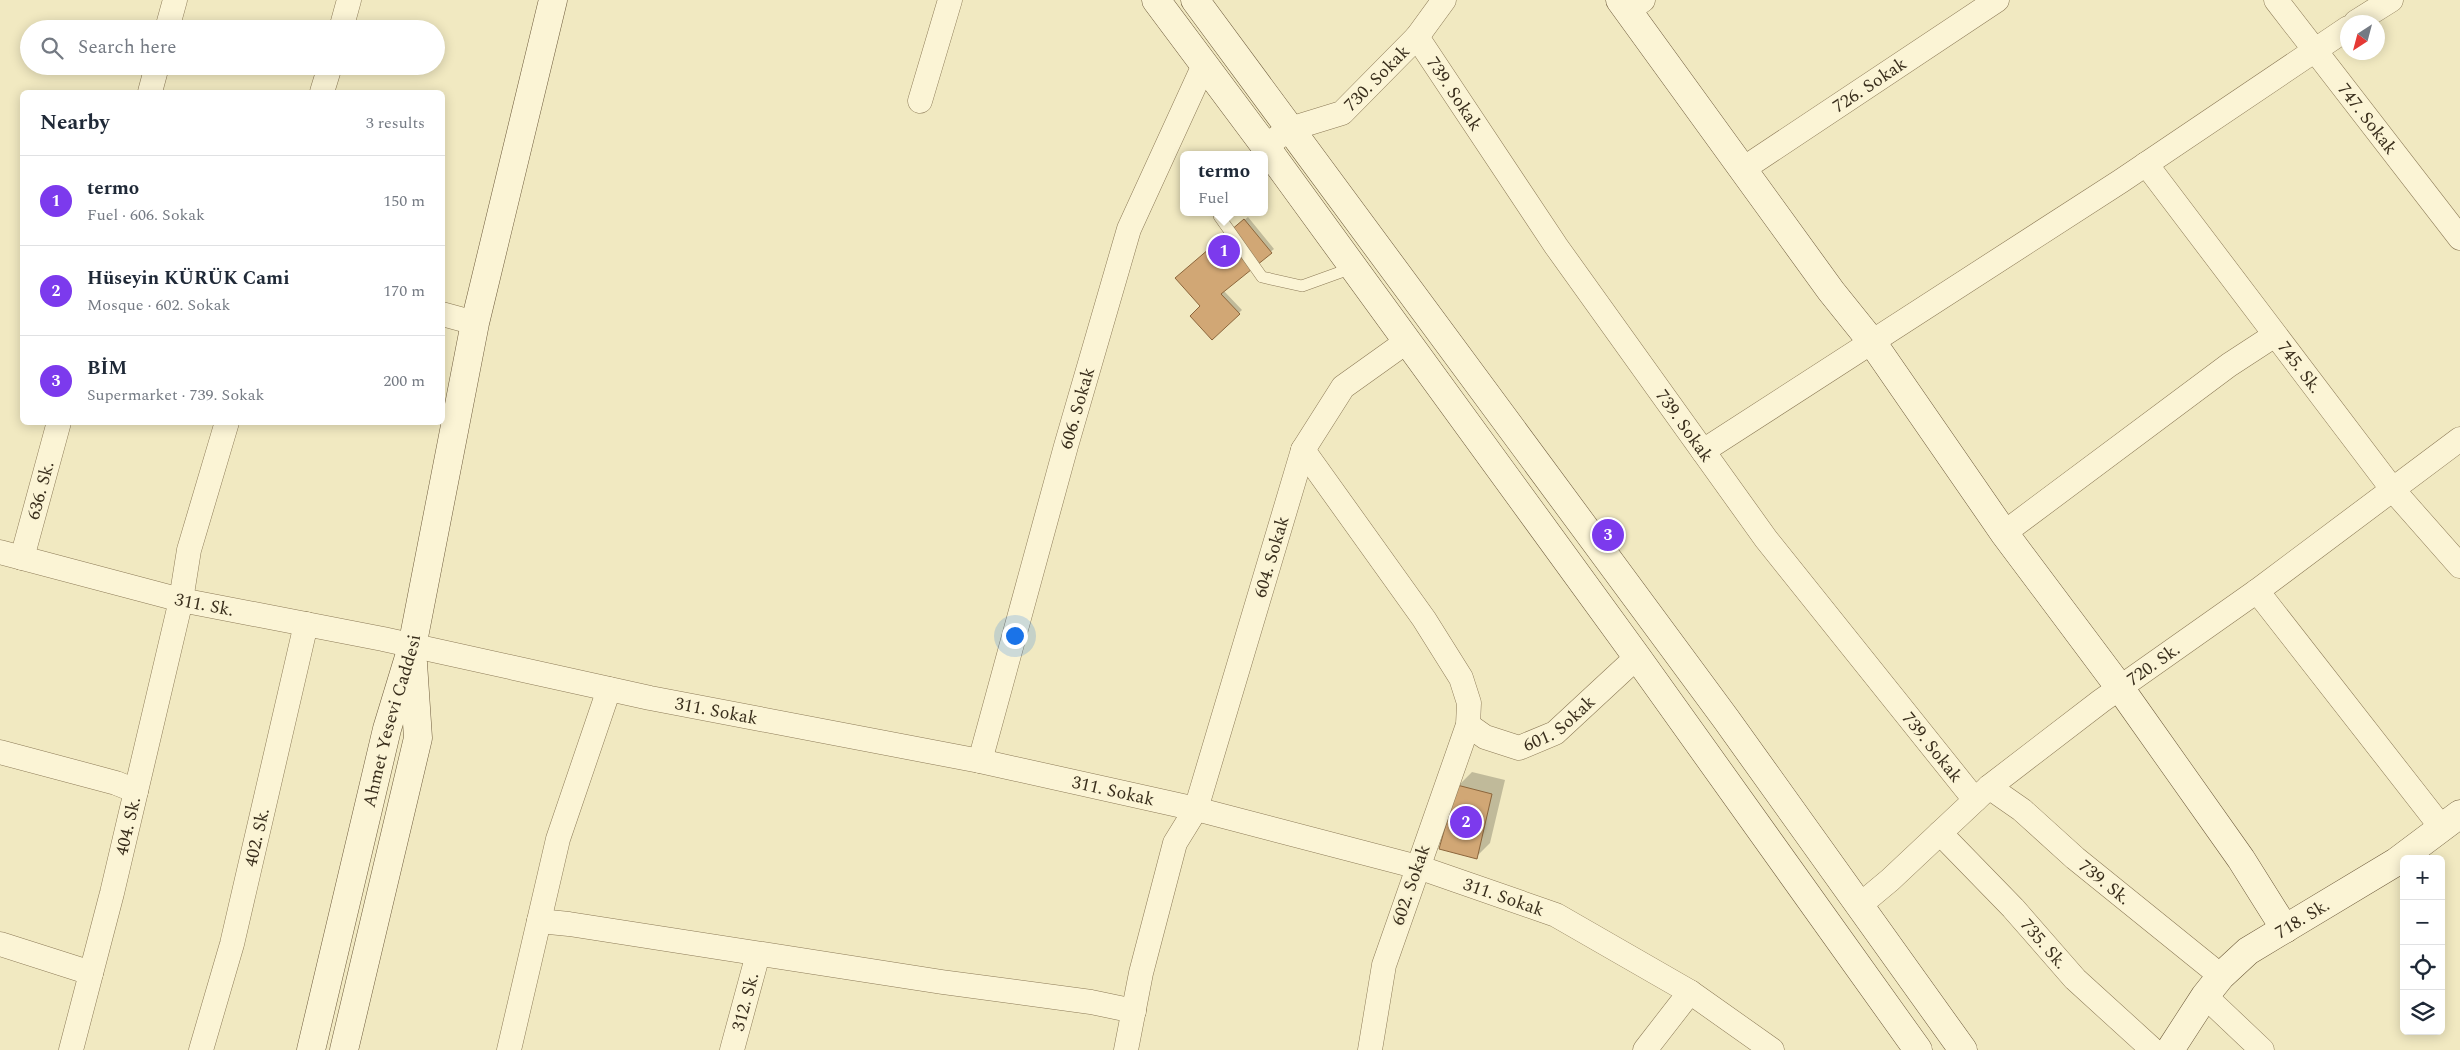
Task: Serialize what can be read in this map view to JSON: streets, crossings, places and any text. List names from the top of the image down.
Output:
{
  "streets": {
    "street": [
      "730. Sokak",
      "726. Sokak",
      "739. Sokak",
      "747. Sokak",
      "745. Sk.",
      "606. Sokak",
      "636. Sk.",
      "604. Sokak",
      "311. Sk.",
      "720. Sk.",
      "311. Sokak",
      "601. Sokak",
      "Ahmet Yesevi Caddesi",
      "404. Sk.",
      "402. Sk.",
      "739. Sk.",
      "602. Sokak",
      "718. Sk.",
      "735. Sk.",
      "312. Sk."
    ]
  },
  "crossings": [
    ["730. Sokak", "739. Sokak"],
    ["739. Sokak", "720. Sk."],
    ["739. Sokak", "739. Sk."],
    ["745. Sk.", "720. Sk."],
    ["606. Sokak", "311. Sokak"],
    ["636. Sk.", "311. Sk."],
    ["604. Sokak", "311. Sokak"],
    ["604. Sokak", "602. Sokak"],
    ["311. Sk.", "311. Sokak"],
    ["311. Sk.", "Ahmet Yesevi Caddesi"],
    ["311. Sk.", "404. Sk."],
    ["311. Sk.", "402. Sk."],
    ["720. Sk.", "739. Sk."],
    ["720. Sk.", "735. Sk."],
    ["311. Sokak", "Ahmet Yesevi Caddesi"],
    ["311. Sokak", "602. Sokak"],
    ["601. Sokak", "602. Sokak"],
    ["739. Sk.", "718. Sk."]
  ],
  "north": "bottom left",
  "page": {
    "search": "Search here",
    "heading": ["Nearby", "3 results"],
    "popup": ["termo", "Fuel"],
    "list": [
      {
        "mark": "1",
        "name": "termo",
        "note": "Fuel · 606. Sokak",
        "value": "150 m"
      },
      {
        "mark": "2",
        "name": "Hüseyin KÜRÜK Cami",
        "note": "Mosque · 602. Sokak",
        "value": "170 m"
      },
      {
        "mark": "3",
        "name": "BİM",
        "note": "Supermarket · 739. Sokak",
        "value": "200 m"
      }
    ],
    "pins": ["1", "3", "2"],
    "map_buttons": ["+", "−"]
  }
}
